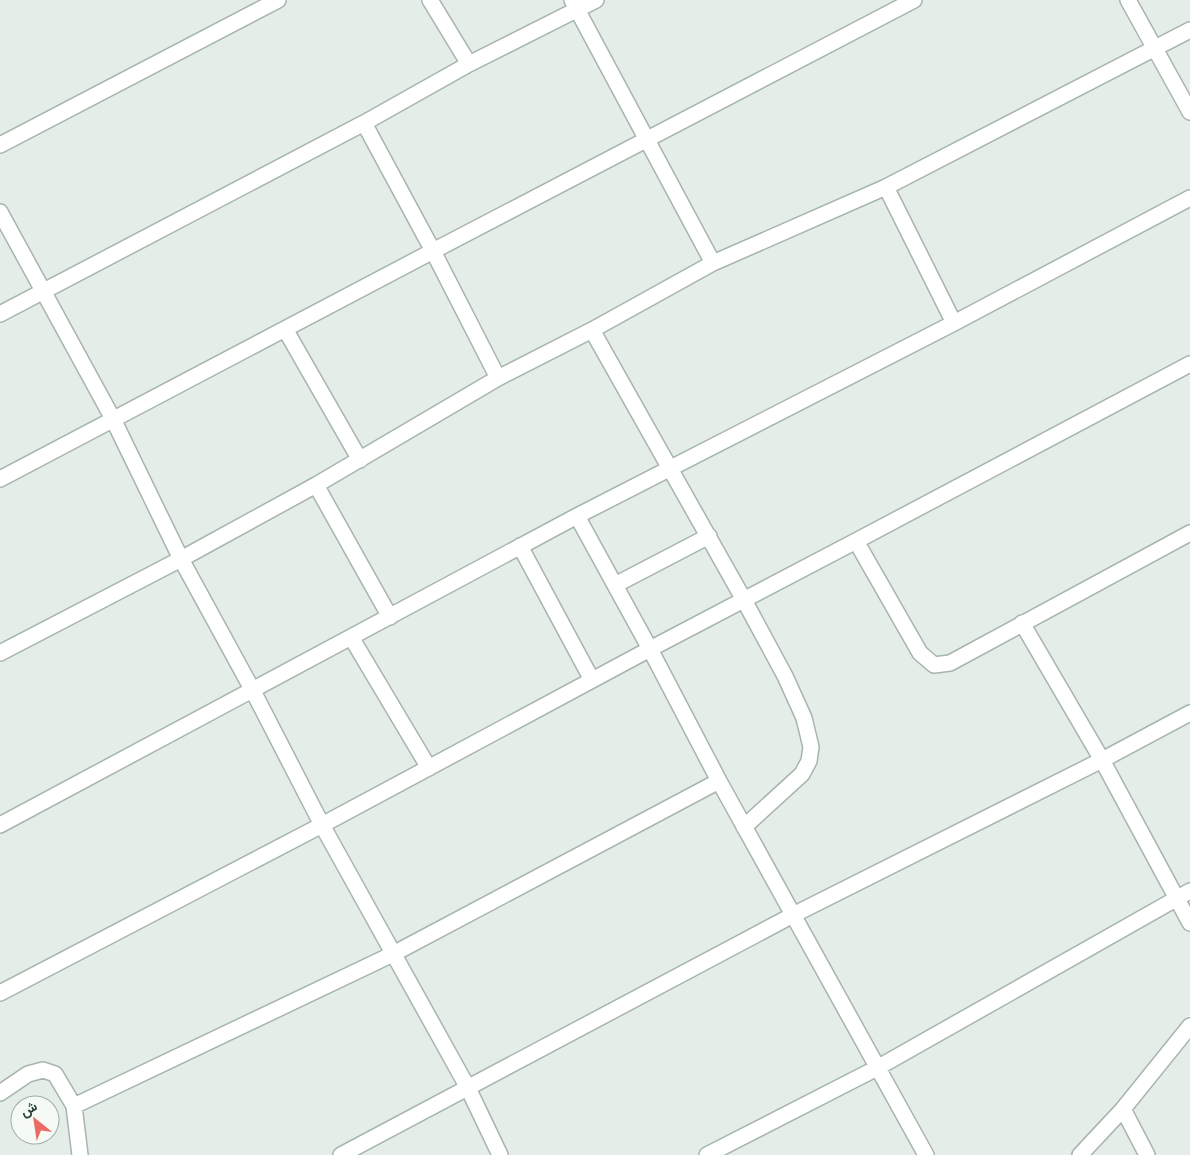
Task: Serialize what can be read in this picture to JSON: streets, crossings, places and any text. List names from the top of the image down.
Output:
{
  "north": "top left"
}
